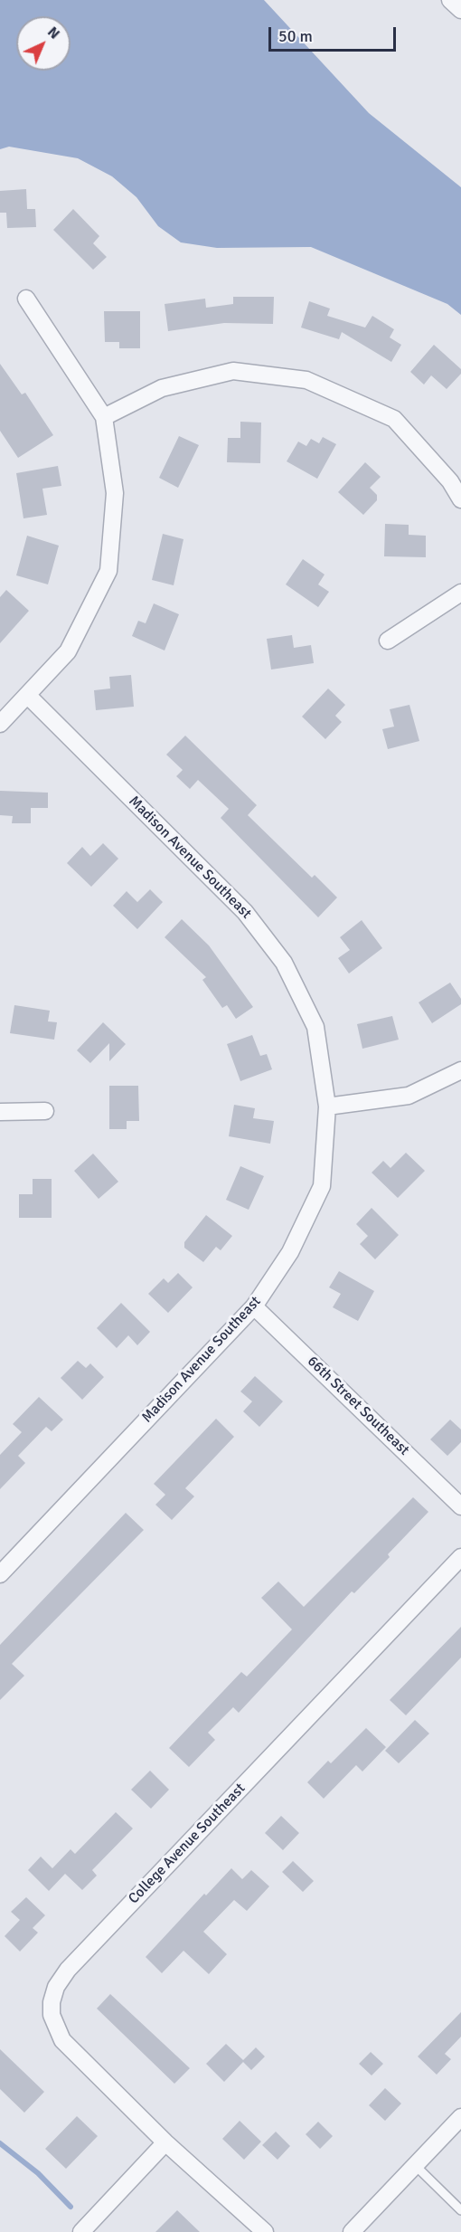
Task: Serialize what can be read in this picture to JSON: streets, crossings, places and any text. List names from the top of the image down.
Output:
{
  "streets": {
    "street": ["Madison Avenue Southeast", "66th Street Southeast", "College Avenue Southeast"]
  },
  "crossings": [
    ["Madison Avenue Southeast", "66th Street Southeast"]
  ],
  "scale_bar": "50 m",
  "north": "top right"
}
